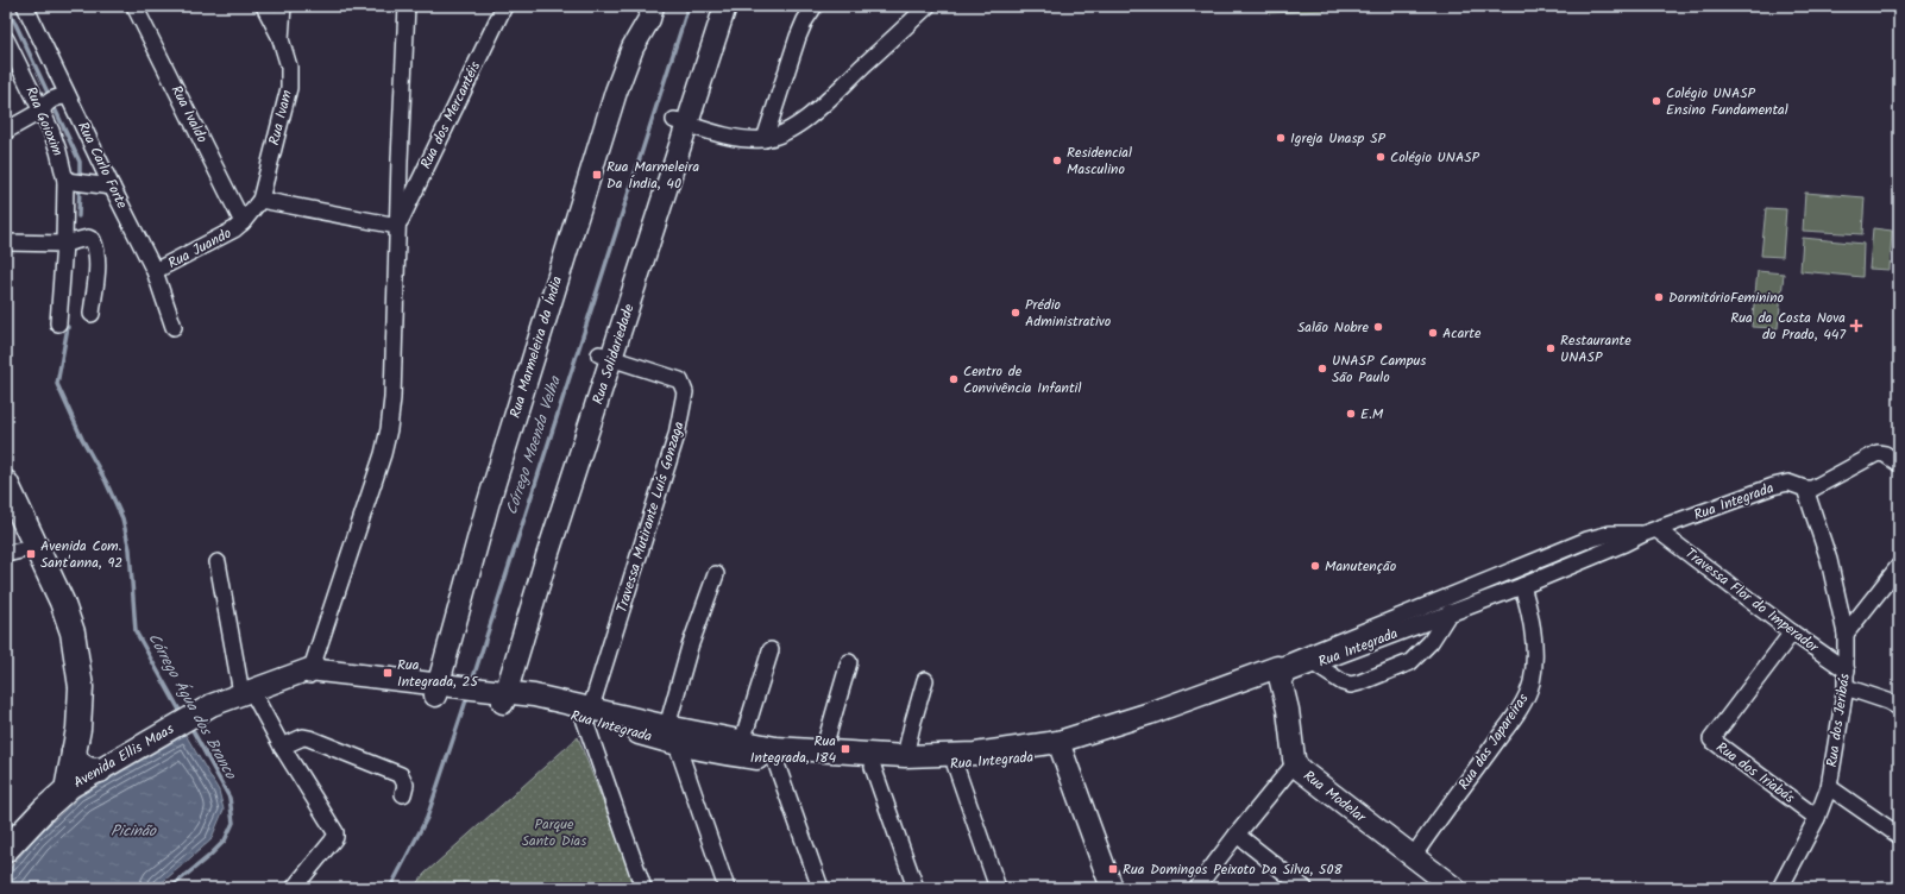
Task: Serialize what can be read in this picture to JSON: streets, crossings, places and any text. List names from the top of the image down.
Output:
{
  "streets": {
    "main road": [
      "Rua Marmeleira da Índia",
      "Rua Solidariedade",
      "Rua Integrada",
      "Avenida Ellis Maas",
      "Rua Modelar"
    ],
    "street": [
      "Rua Ivaldo",
      "Rua dos Mercantéis",
      "Rua Ivam",
      "Rua Goioxim",
      "Rua Carlo Forte",
      "Rua Juando",
      "Travessa Mutirante Luís Gonzaga",
      "Travessa Flor do Imperador",
      "Rua dos Jeribás",
      "Rua das Japareiras",
      "Rua dos Iriabás"
    ]
  },
  "crossings": [
    ["Rua Ivaldo", "Rua Ivam"],
    ["Rua Ivaldo", "Rua Juando"],
    ["Rua Ivam", "Rua Juando"],
    ["Rua Carlo Forte", "Rua Juando"],
    ["Rua Marmeleira da Índia", "Rua Integrada"],
    ["Rua Solidariedade", "Rua Integrada"],
    ["Rua Solidariedade", "Travessa Mutirante Luís Gonzaga"],
    ["Rua Integrada", "Travessa Mutirante Luís Gonzaga"],
    ["Rua Integrada", "Travessa Flor do Imperador"],
    ["Rua Integrada", "Rua dos Jeribás"],
    ["Rua Integrada", "Rua das Japareiras"],
    ["Rua Integrada", "Avenida Ellis Maas"],
    ["Rua Integrada", "Rua Modelar"],
    ["Travessa Flor do Imperador", "Rua dos Jeribás"],
    ["Travessa Flor do Imperador", "Rua dos Iriabás"],
    ["Rua dos Jeribás", "Rua dos Iriabás"],
    ["Rua das Japareiras", "Rua Modelar"]
  ],
  "water": ["Córrego Moenda Velha", "Córrego Água dos Branco", "Picinão"],
  "parks": ["Parque Santo Dias"],
  "places": {
    "other": [
      "Colégio UNASP Ensino Fundamental",
      "Igreja Unasp SP",
      "Colégio UNASP",
      "Residencial Masculino",
      "DormitórioFeminino",
      "Prédio Administrativo",
      "Salão Nobre",
      "Acarte",
      "Restaurante UNASP",
      "UNASP Campus São Paulo",
      "Centro de Convivência Infantil",
      "E.M",
      "Manutenção"
    ],
    "transit": [
      "Rua Marmeleira Da Índia, 40",
      "Avenida Com. Sant'anna, 92",
      "Rua Integrada, 25",
      "Rua Integrada, 184",
      "Rua Domingos Peixoto Da Silva, 508"
    ],
    "health": ["Rua da Costa Nova do Prado, 447"]
  }
}
